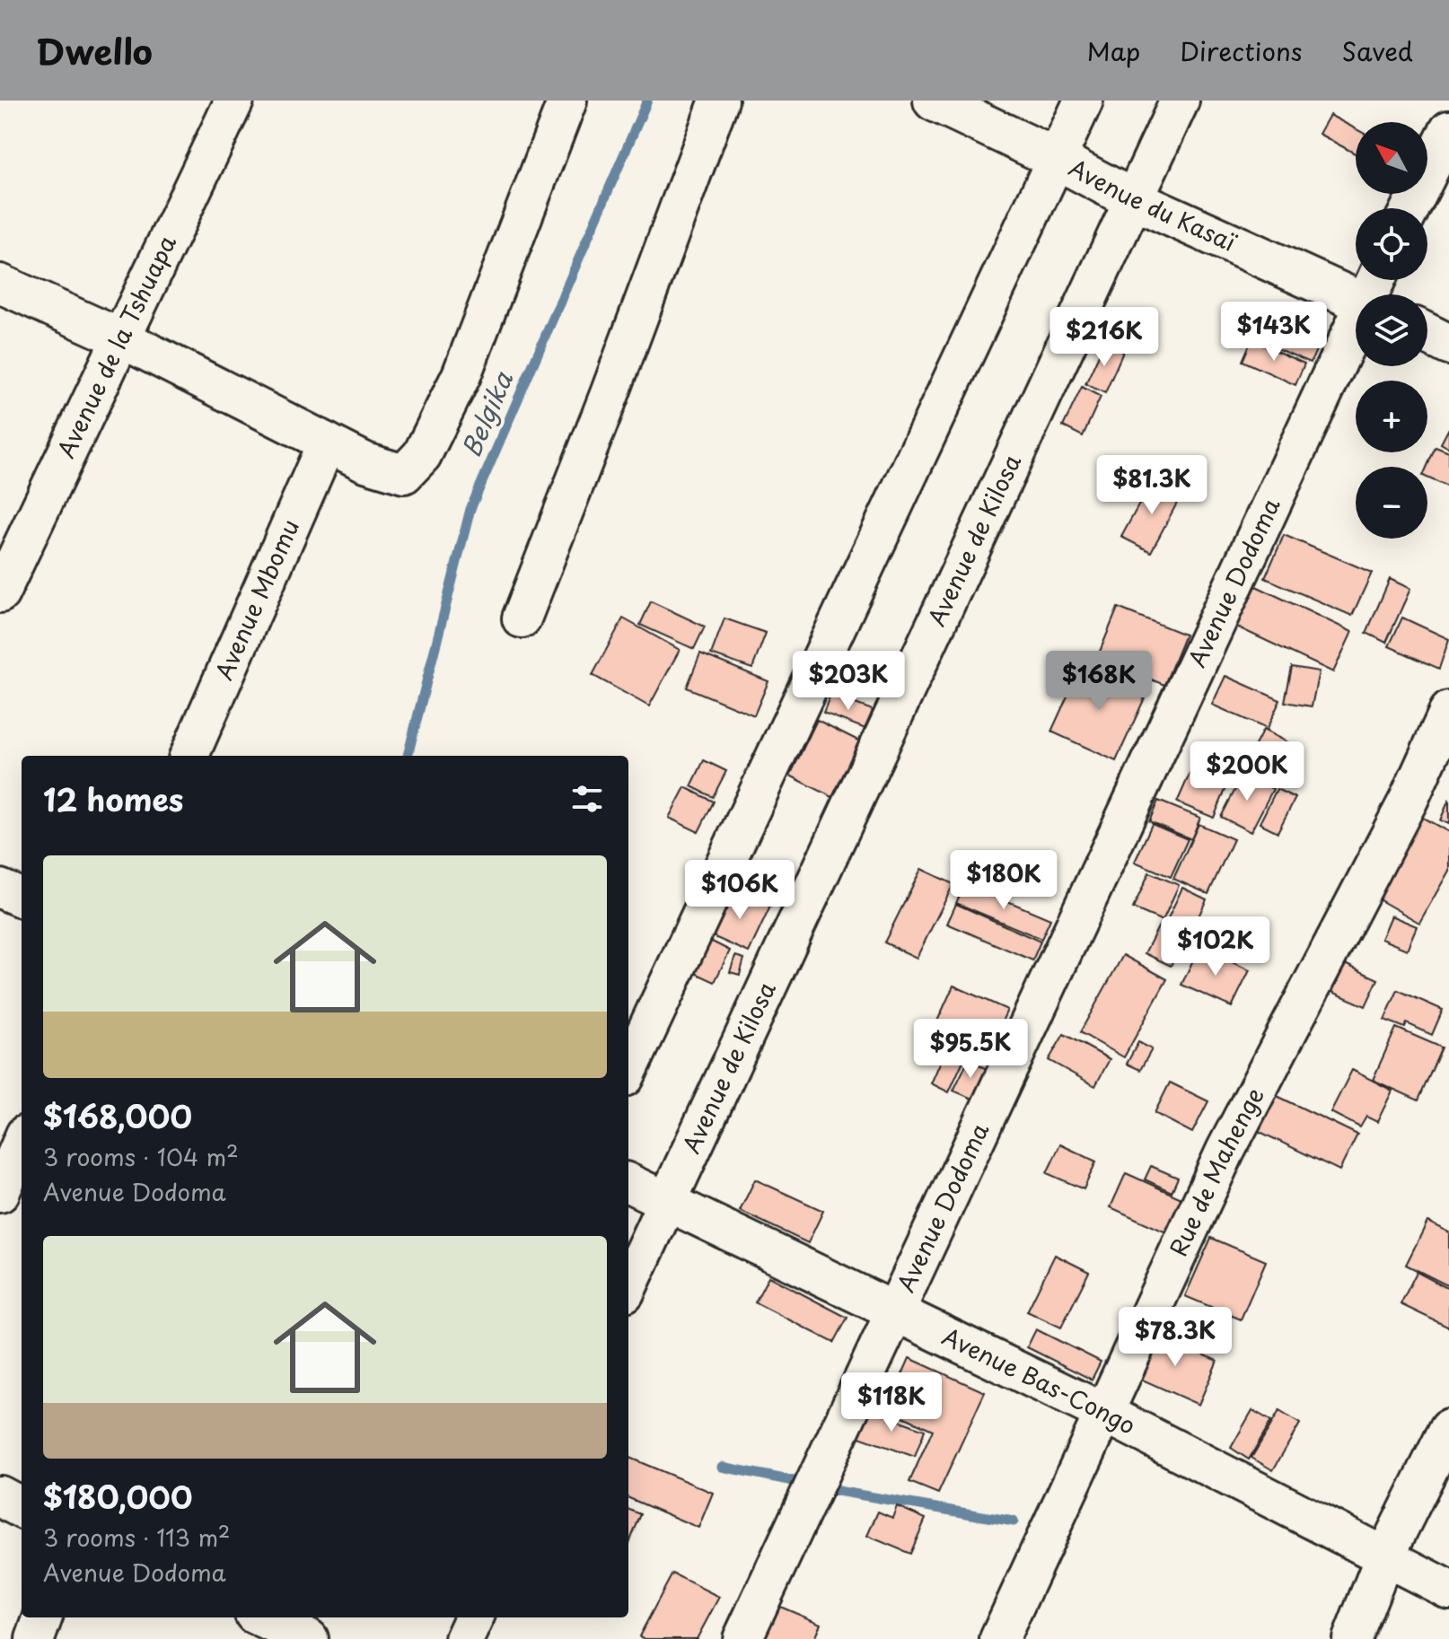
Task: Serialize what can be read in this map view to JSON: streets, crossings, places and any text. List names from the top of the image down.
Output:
{
  "streets": {
    "street": [
      "Avenue du Kasaï",
      "Avenue de la Tshuapa",
      "Avenue de Kilosa",
      "Avenue Dodoma",
      "Avenue Mbomu",
      "Rue de Mahenge",
      "Avenue Bas-Congo"
    ]
  },
  "crossings": [
    ["Avenue du Kasaï", "Avenue de Kilosa"],
    ["Avenue de Kilosa", "Avenue Bas-Congo"],
    ["Avenue Dodoma", "Avenue Bas-Congo"],
    ["Rue de Mahenge", "Avenue Bas-Congo"]
  ],
  "water": ["Belgika"],
  "north": "top left",
  "page": {
    "header": "Dwello",
    "nav": ["Map", "Directions", "Saved"],
    "map_buttons": ["+", "−"],
    "price": [
      "$143K",
      "$216K",
      "$81.3K",
      "$203K",
      "$168K",
      "$200K",
      "$180K",
      "$106K",
      "$102K",
      "$95.5K",
      "$78.3K",
      "$118K"
    ],
    "heading": "12 homes",
    "list": [
      {
        "name": "$168,000",
        "note": "3 rooms · 104 m² · Avenue Dodoma"
      },
      {
        "name": "$180,000",
        "note": "3 rooms · 113 m² · Avenue Dodoma"
      }
    ]
  }
}
